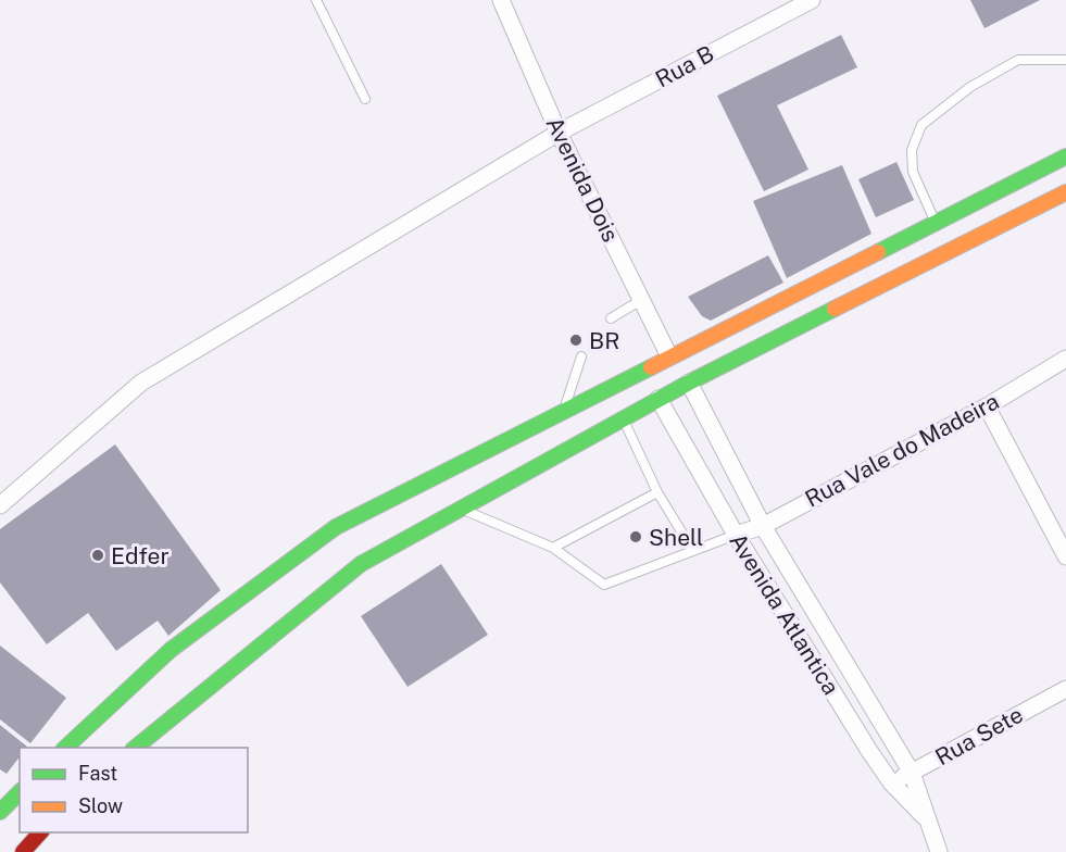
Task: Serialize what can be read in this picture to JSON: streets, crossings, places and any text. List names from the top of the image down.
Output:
{
  "streets": {
    "street": [
      "Rua B",
      "Avenida Dois",
      "Rua Vale do Madeira",
      "Avenida Atlantica",
      "Rua Sete"
    ]
  },
  "crossings": [
    ["Rua B", "Avenida Dois"],
    ["Rua Vale do Madeira", "Avenida Atlantica"],
    ["Avenida Atlantica", "Rua Sete"]
  ],
  "places": ["BR", "Shell", "Edfer"],
  "legend": ["Fast", "Slow"]
}
